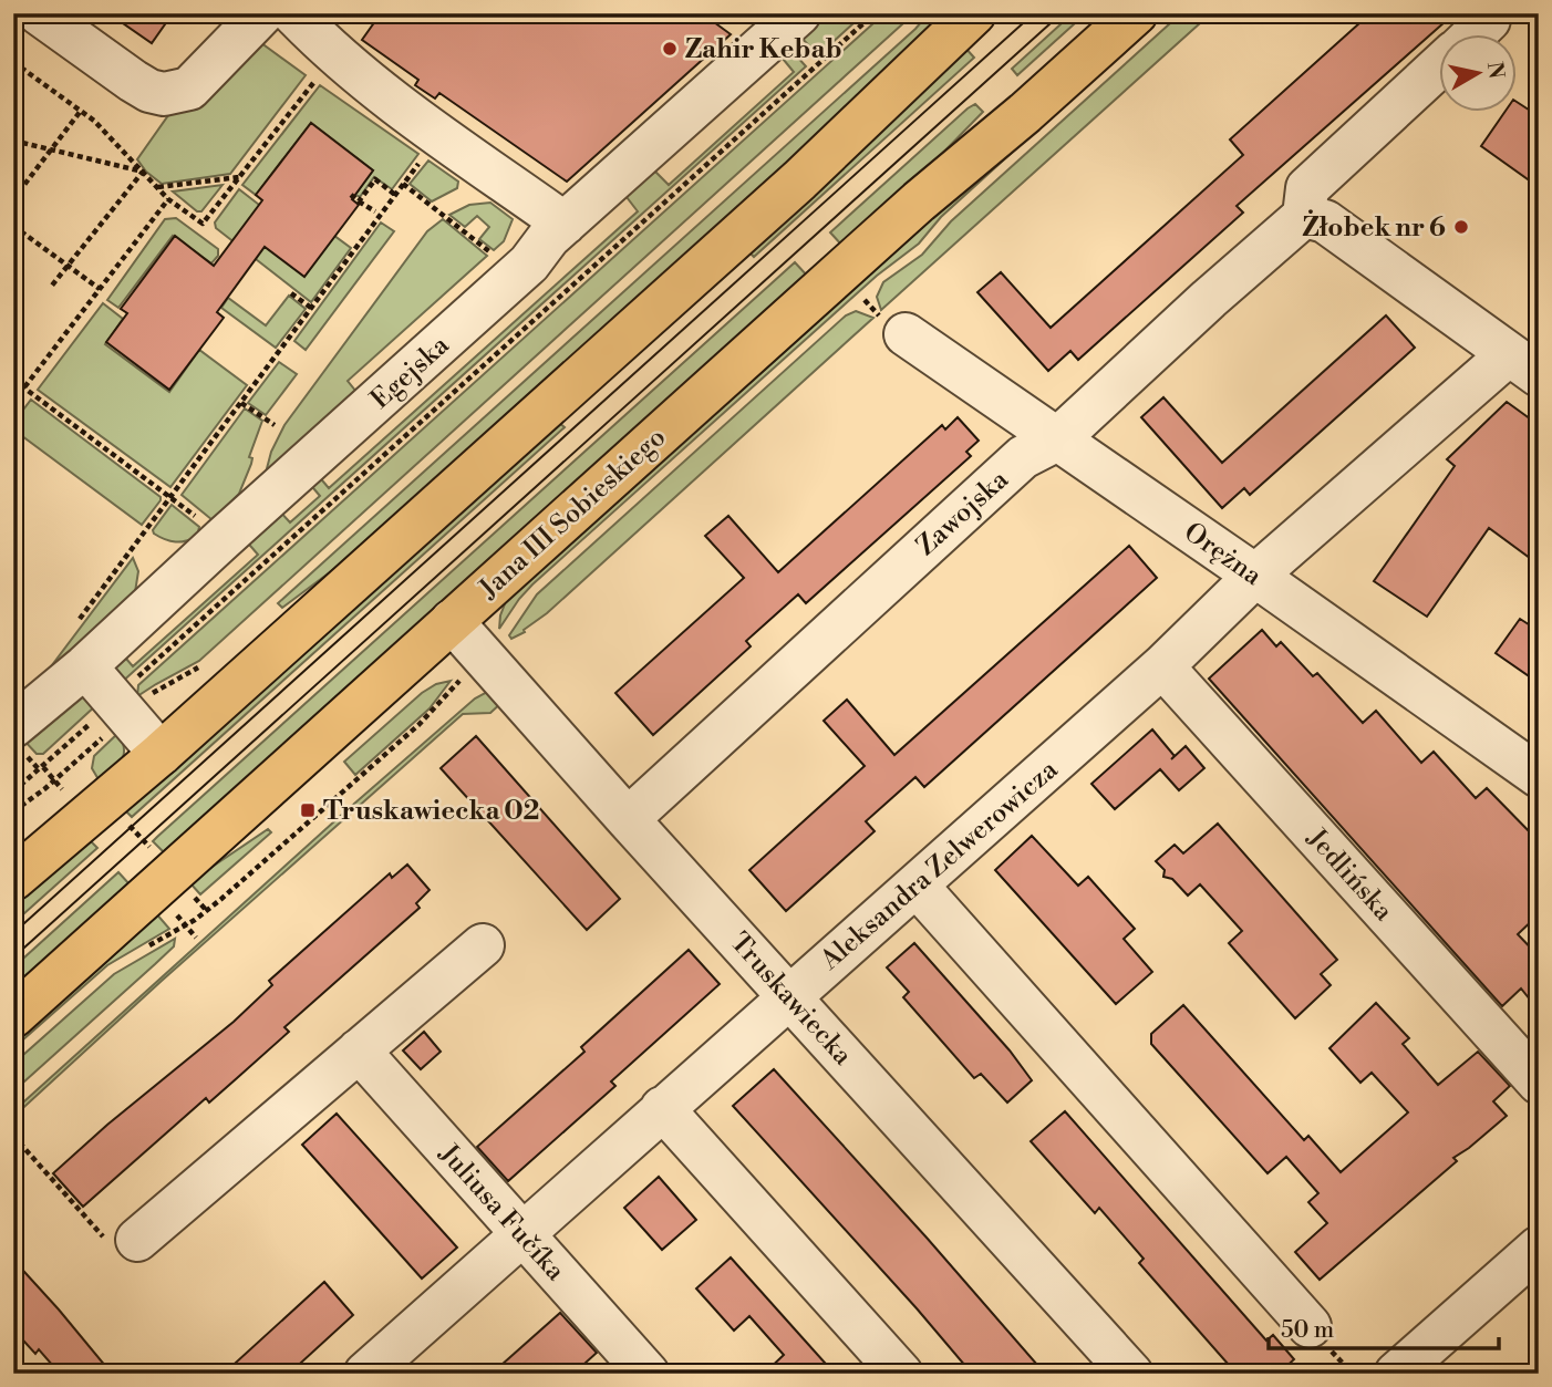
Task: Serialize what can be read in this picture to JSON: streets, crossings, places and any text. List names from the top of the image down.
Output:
{
  "streets": {
    "main road": ["Jana III Sobieskiego"],
    "street": [
      "Egejska",
      "Zawojska",
      "Orężna",
      "Aleksandra Zelwerowicza",
      "Jedlińska",
      "Truskawiecka",
      "Juliusa Fučíka"
    ]
  },
  "crossings": [
    ["Jana III Sobieskiego", "Truskawiecka"],
    ["Zawojska", "Orężna"],
    ["Zawojska", "Truskawiecka"],
    ["Orężna", "Aleksandra Zelwerowicza"],
    ["Aleksandra Zelwerowicza", "Jedlińska"],
    ["Aleksandra Zelwerowicza", "Truskawiecka"],
    ["Aleksandra Zelwerowicza", "Juliusa Fučíka"]
  ],
  "places": {
    "other": ["Zahir Kebab", "Żłobek nr 6"],
    "transit": ["Truskawiecka 02"]
  },
  "scale_bar": "50 m",
  "north": "right"
}
